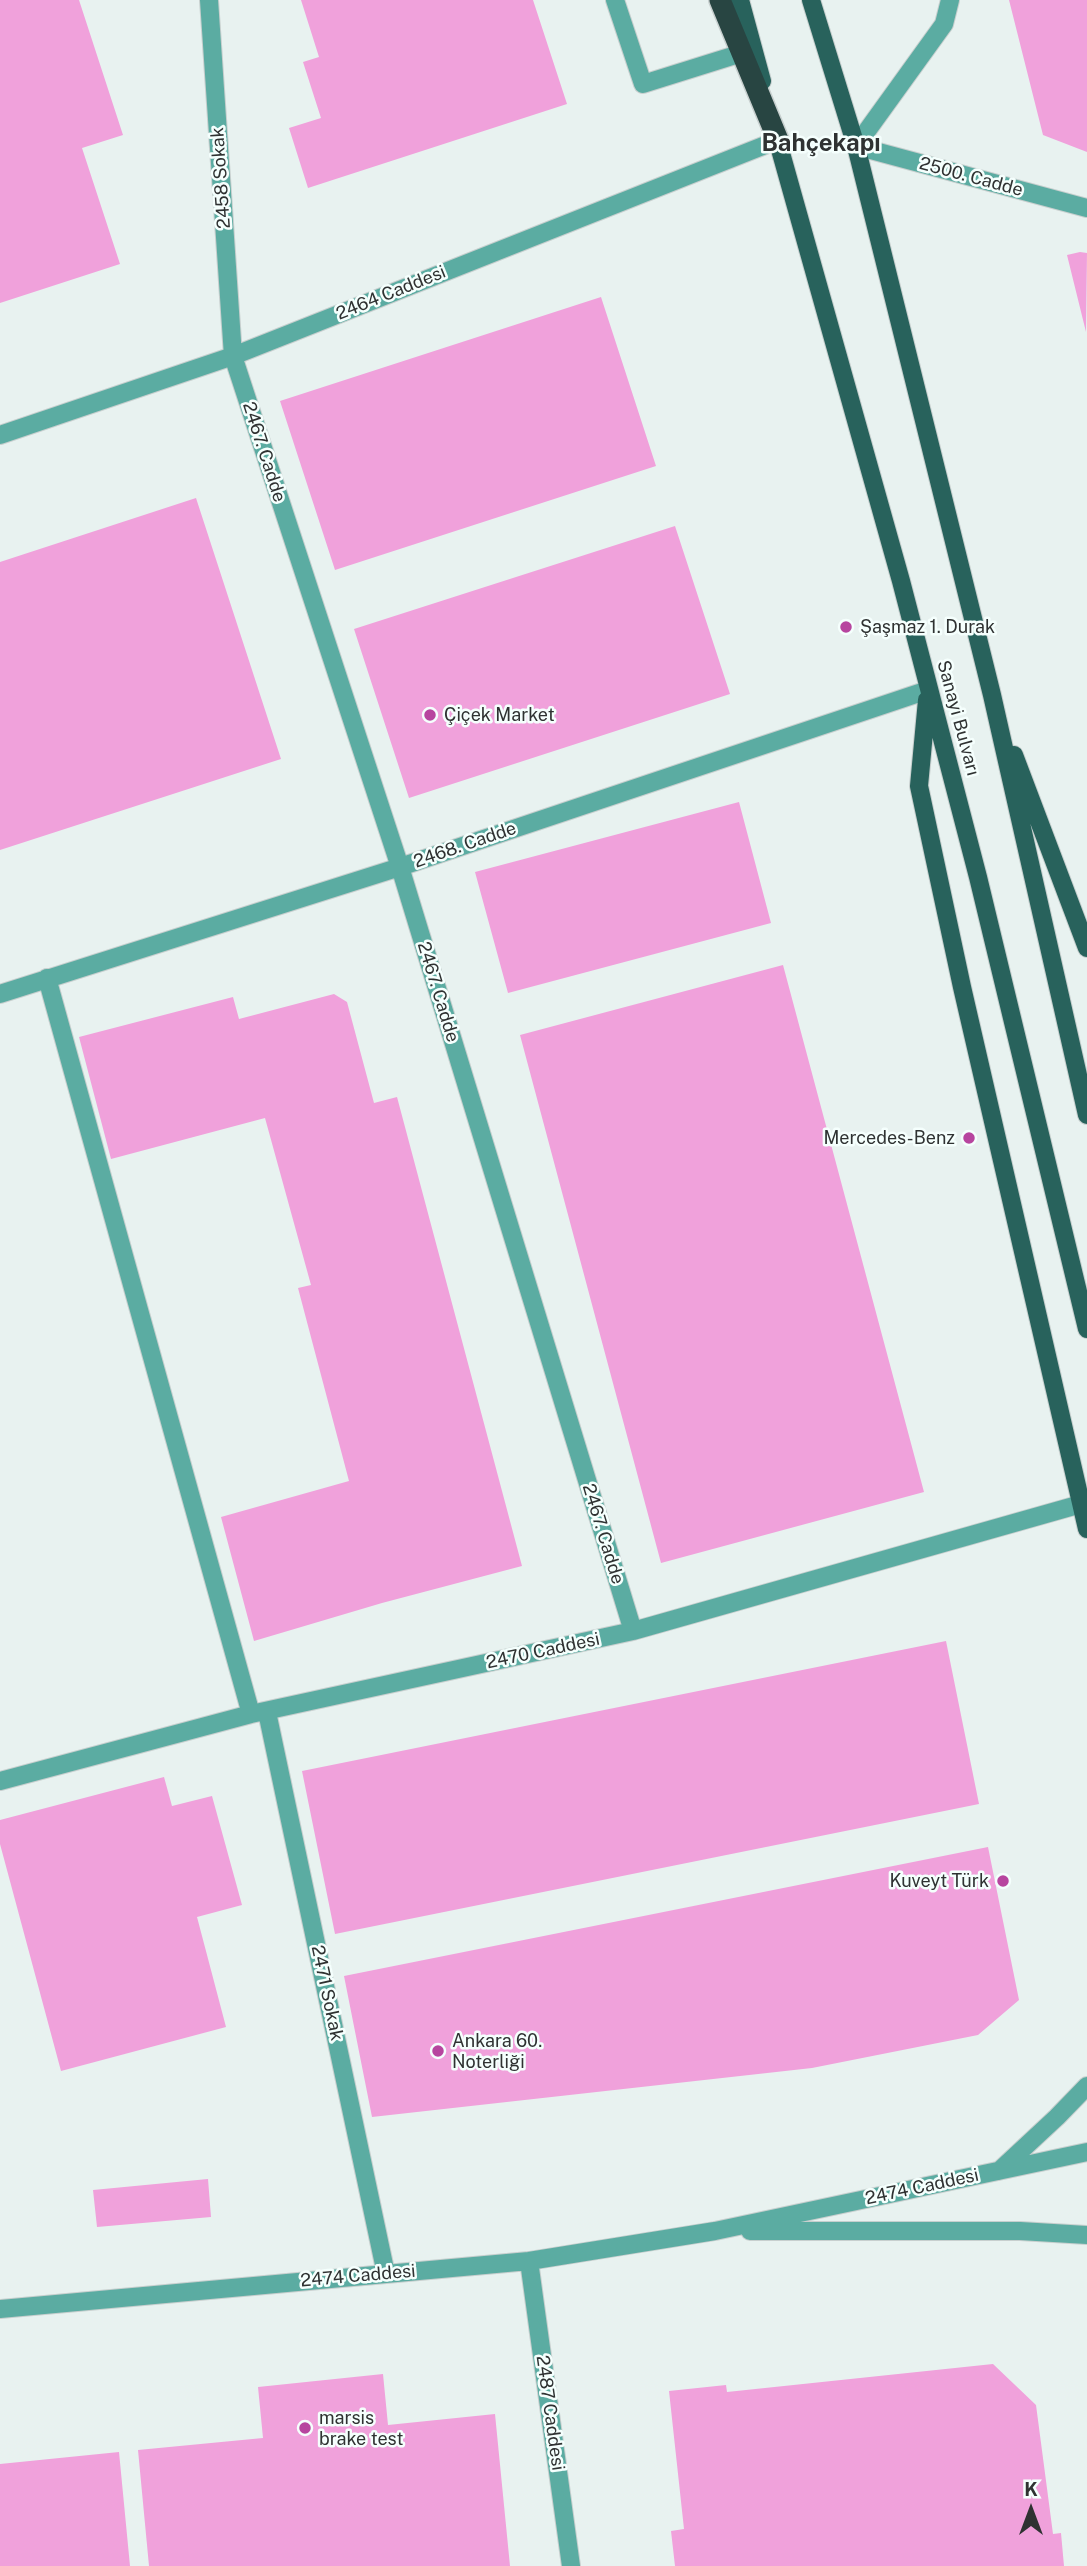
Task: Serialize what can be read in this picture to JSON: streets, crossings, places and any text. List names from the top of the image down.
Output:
{
  "streets": {
    "main road": ["Sanayi Bulvarı"],
    "street": [
      "2500. Cadde",
      "2458 Sokak",
      "2464 Caddesi",
      "2467. Cadde",
      "2468. Cadde",
      "2470 Caddesi",
      "2471 Sokak",
      "2474 Caddesi",
      "2487 Caddesi"
    ]
  },
  "crossings": [
    ["2500. Cadde", "Sanayi Bulvarı"],
    ["2458 Sokak", "2464 Caddesi"],
    ["2458 Sokak", "2467. Cadde"],
    ["2464 Caddesi", "2467. Cadde"],
    ["2464 Caddesi", "Sanayi Bulvarı"],
    ["2467. Cadde", "2468. Cadde"],
    ["2467. Cadde", "2470 Caddesi"],
    ["Sanayi Bulvarı", "2468. Cadde"],
    ["2468. Cadde", "2471 Sokak"],
    ["2470 Caddesi", "2471 Sokak"],
    ["2471 Sokak", "2474 Caddesi"],
    ["2474 Caddesi", "2487 Caddesi"]
  ],
  "districts": ["Bahçekapı"],
  "places": [
    "Şaşmaz 1. Durak",
    "Çiçek Market",
    "Mercedes-Benz",
    "Kuveyt Türk",
    "Ankara 60. Noterliği",
    "marsis brake test"
  ],
  "north": "top"
}
